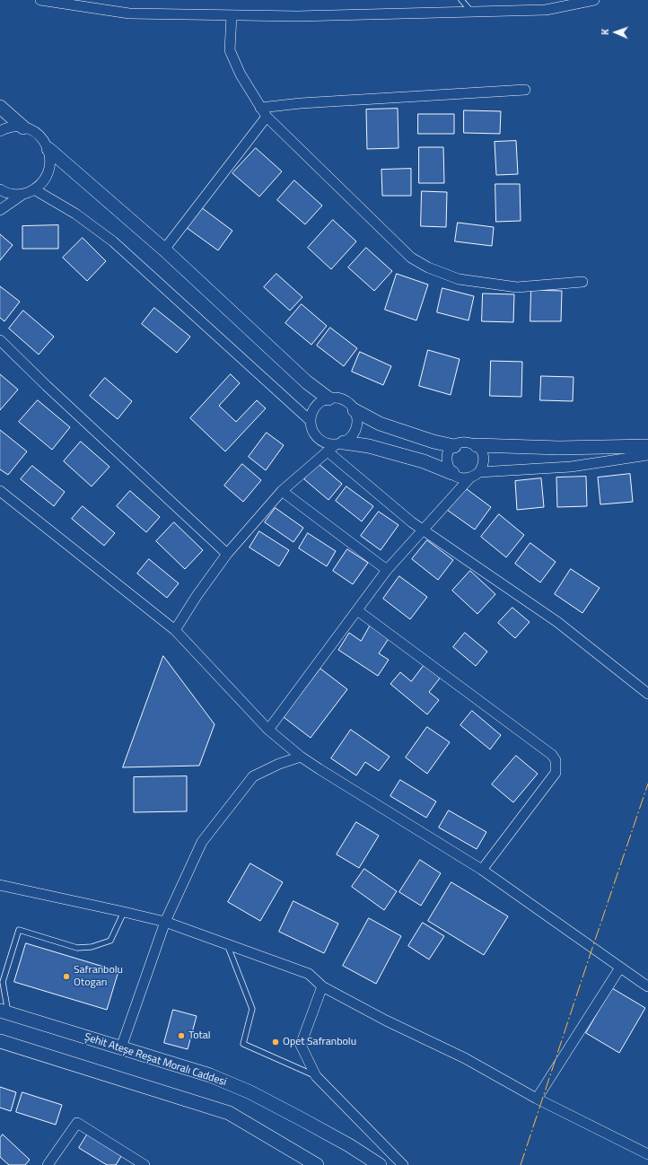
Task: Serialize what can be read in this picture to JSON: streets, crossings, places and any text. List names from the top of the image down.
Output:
{
  "streets": {
    "main road": ["Şehit Ateşe Reşat Moralı Caddesi"]
  },
  "places": ["Safranbolu Otogarı", "Total", "Opet Safranbolu"],
  "north": "left"
}
